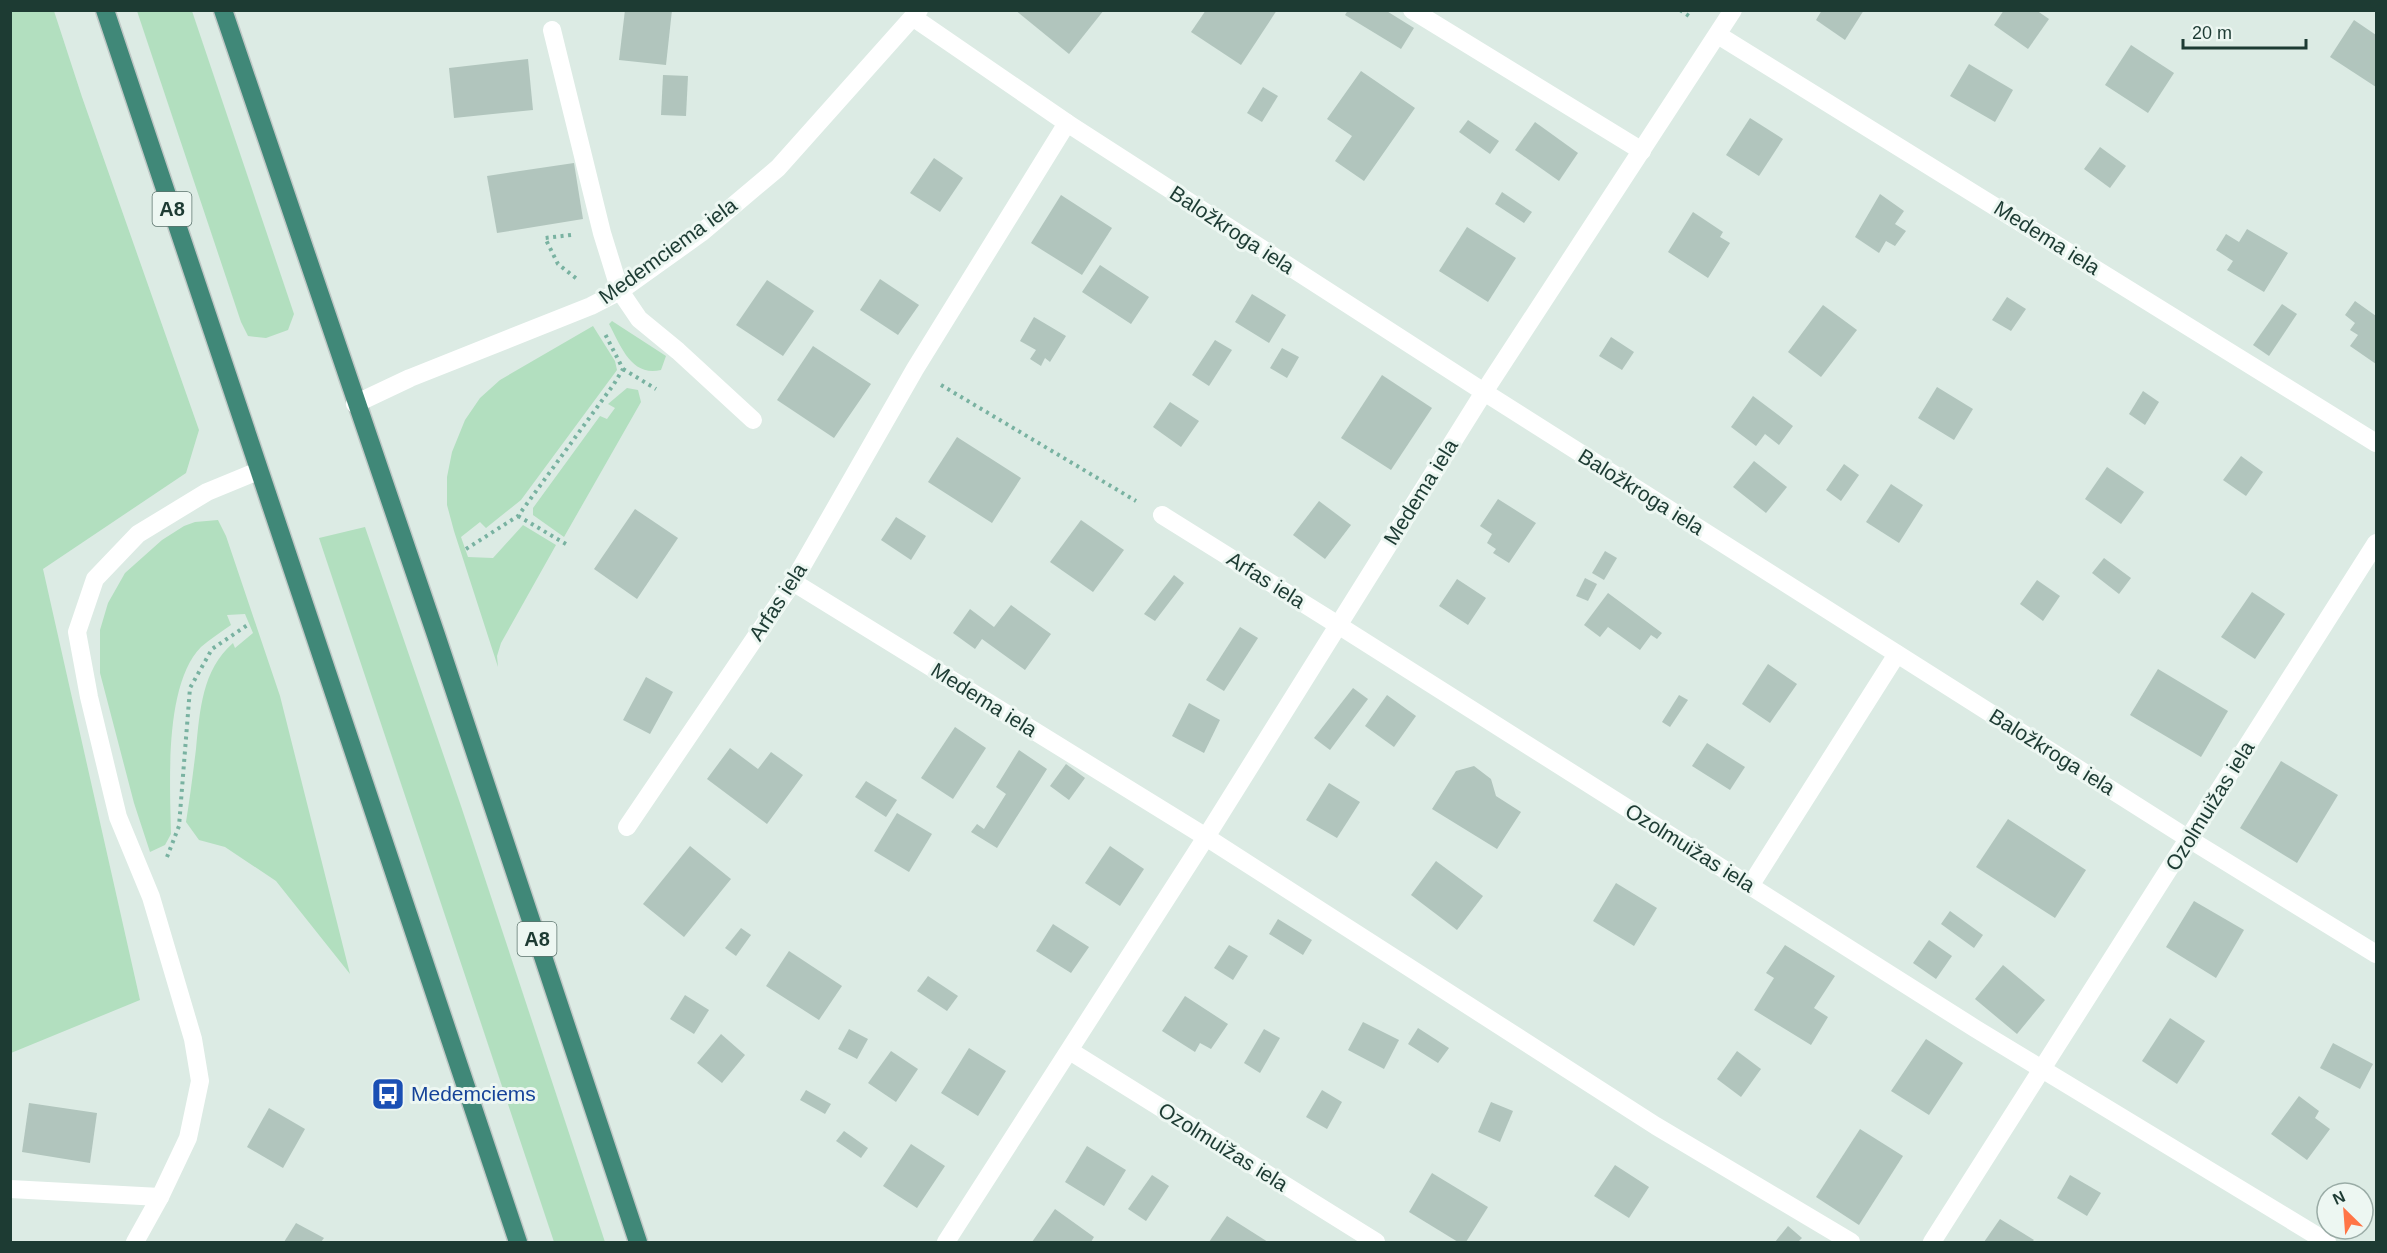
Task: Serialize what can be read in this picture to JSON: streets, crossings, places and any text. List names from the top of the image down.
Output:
{
  "streets": {
    "highway": ["A8"],
    "street": [
      "Baložkroga iela",
      "Medema iela",
      "Medemciema iela",
      "Arfas iela",
      "Ozolmuižas iela"
    ]
  },
  "crossings": [
    ["A8", "Medemciema iela"],
    ["Baložkroga iela", "Medema iela"],
    ["Baložkroga iela", "Medemciema iela"],
    ["Baložkroga iela", "Arfas iela"],
    ["Baložkroga iela", "Ozolmuižas iela"],
    ["Medema iela", "Arfas iela"],
    ["Medema iela", "Ozolmuižas iela"],
    ["Arfas iela", "Ozolmuižas iela"]
  ],
  "places": {
    "bus stop": ["Medemciems"]
  },
  "scale_bar": "20 m",
  "north": "top left"
}
